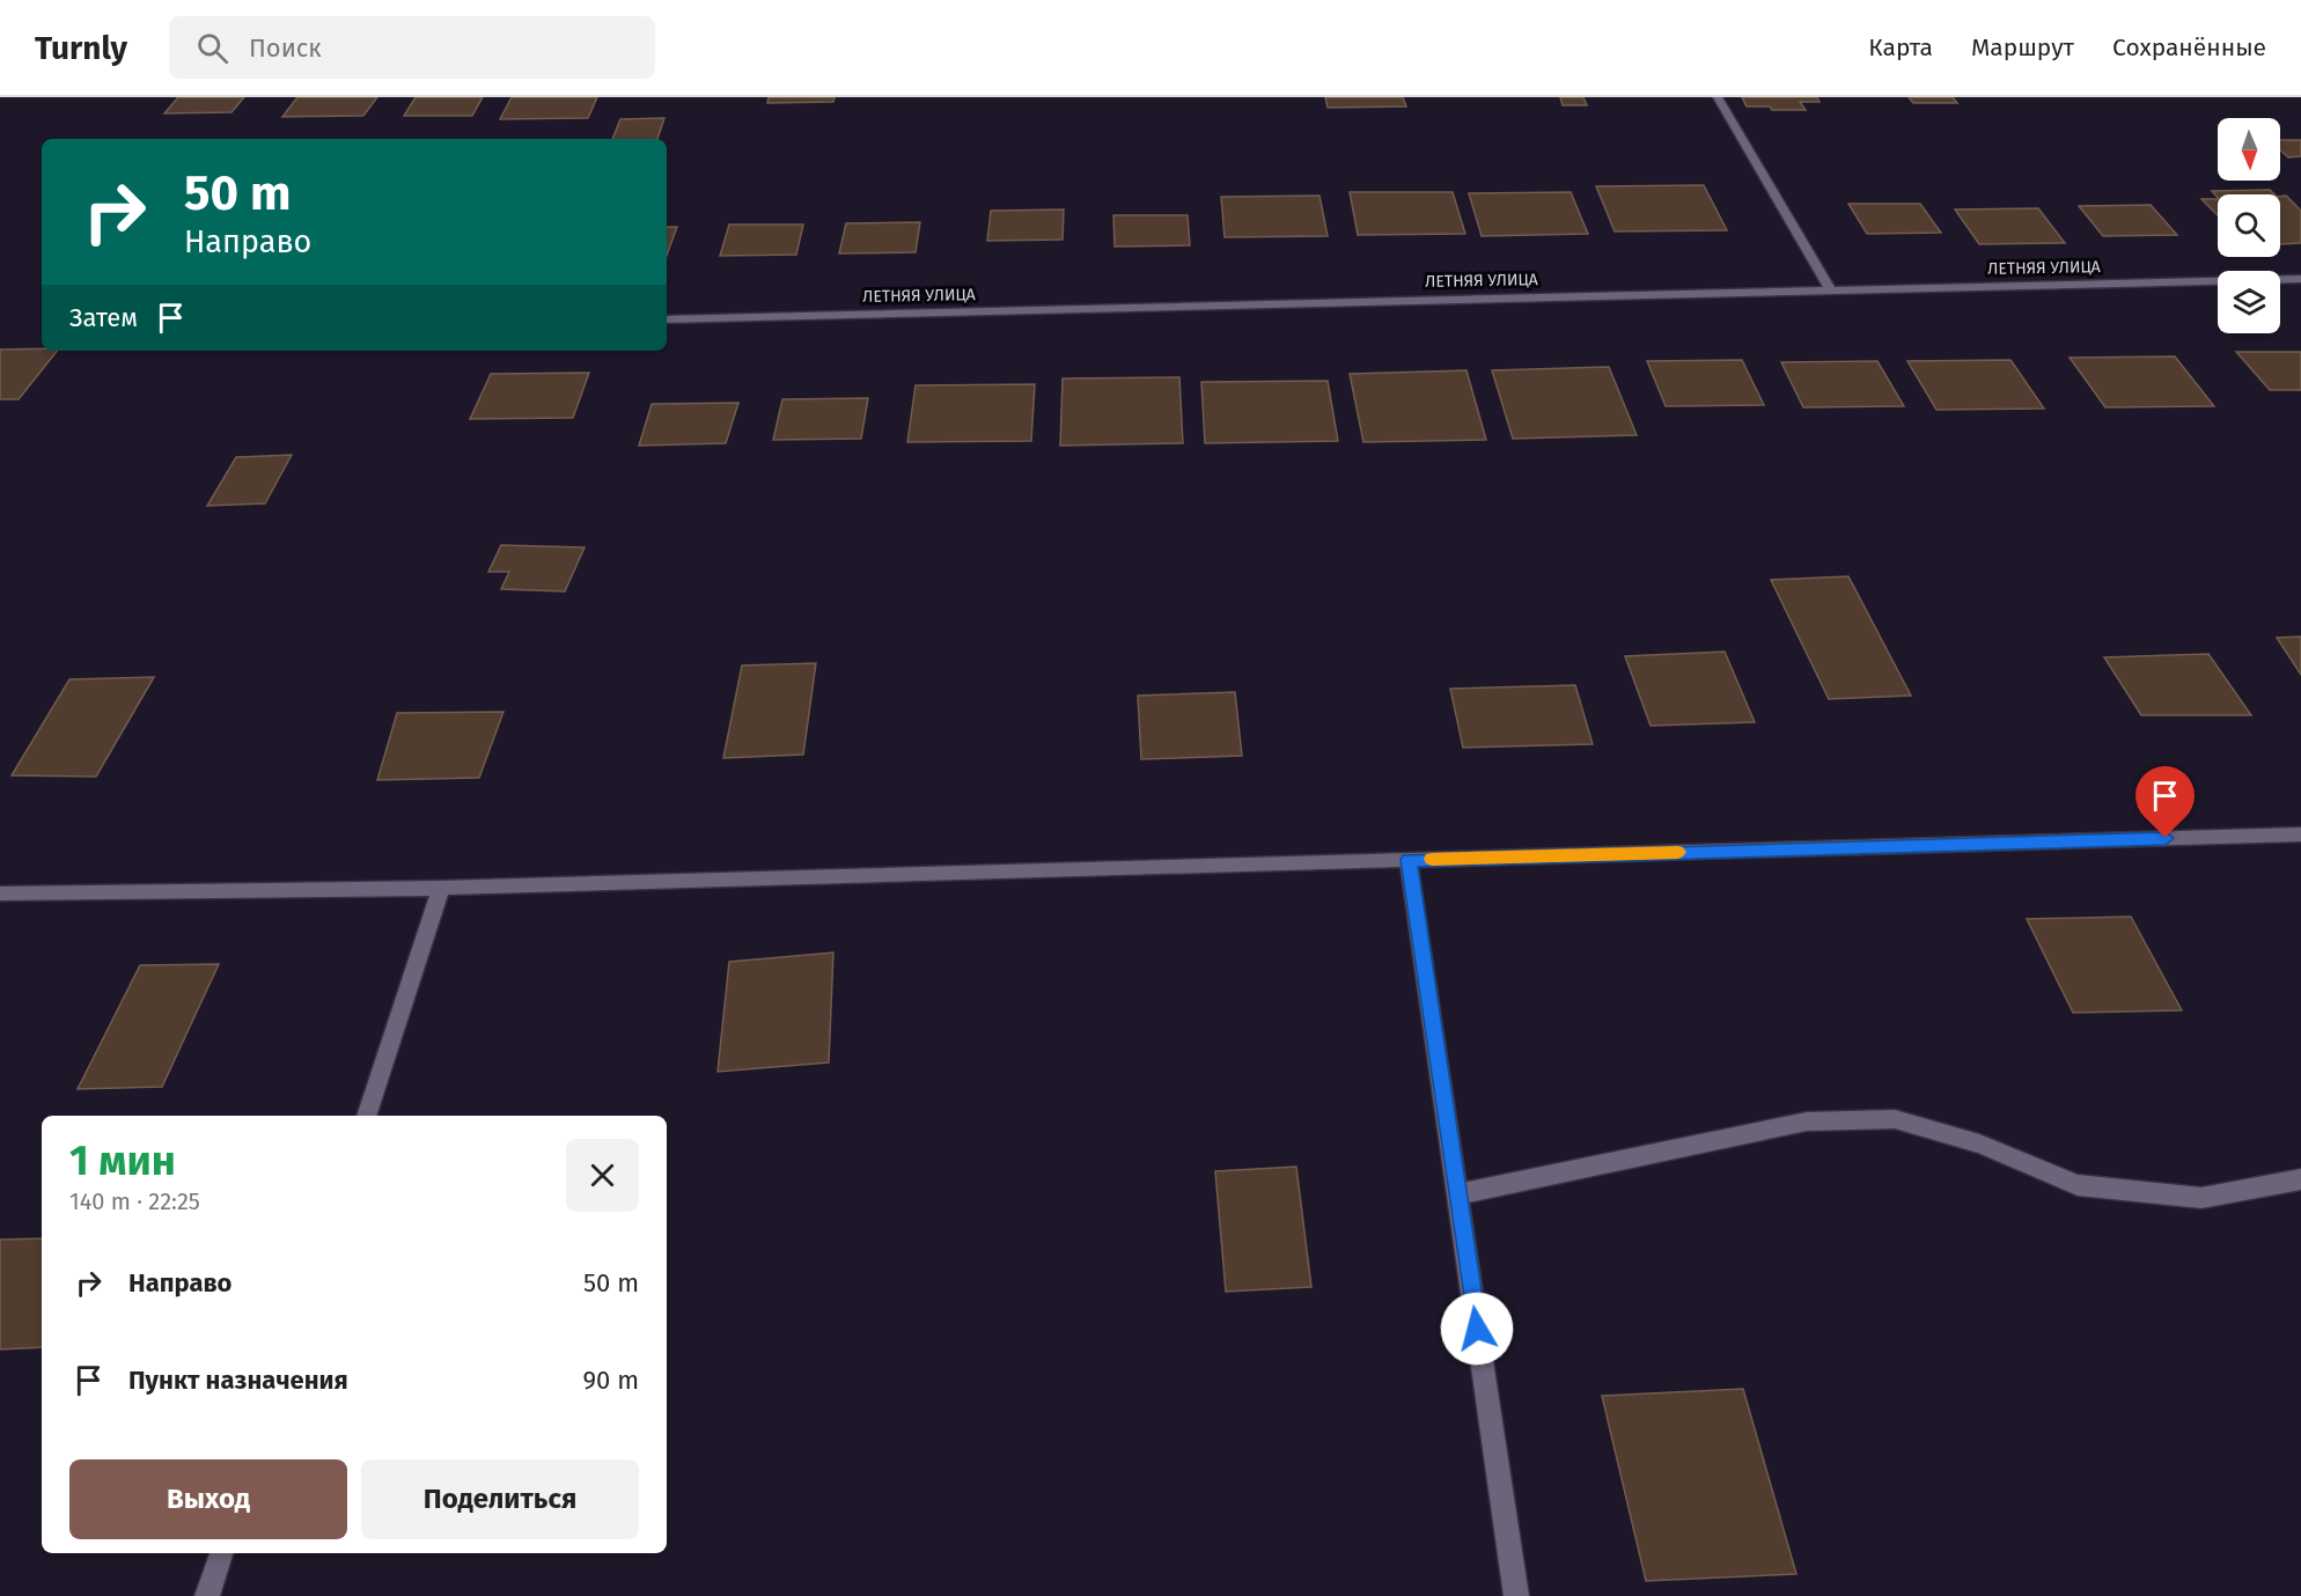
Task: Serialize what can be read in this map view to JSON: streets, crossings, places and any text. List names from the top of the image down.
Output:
{
  "streets": {
    "street": ["ЛЕТНЯЯ УЛИЦА"]
  },
  "north": "bottom",
  "page": {
    "header": "Turnly",
    "search": "Поиск",
    "nav": ["Карта", "Маршрут", "Сохранённые"],
    "turn": ["50 m", "Направо"],
    "then": "Затем",
    "heading": ["1 мин", "140 m · 22:25"],
    "list": [
      {
        "name": "Направо",
        "value": "50 m"
      },
      {
        "name": "Пункт назначения",
        "value": "90 m"
      }
    ],
    "buttons": ["Выход", "Поделиться"]
  }
}
